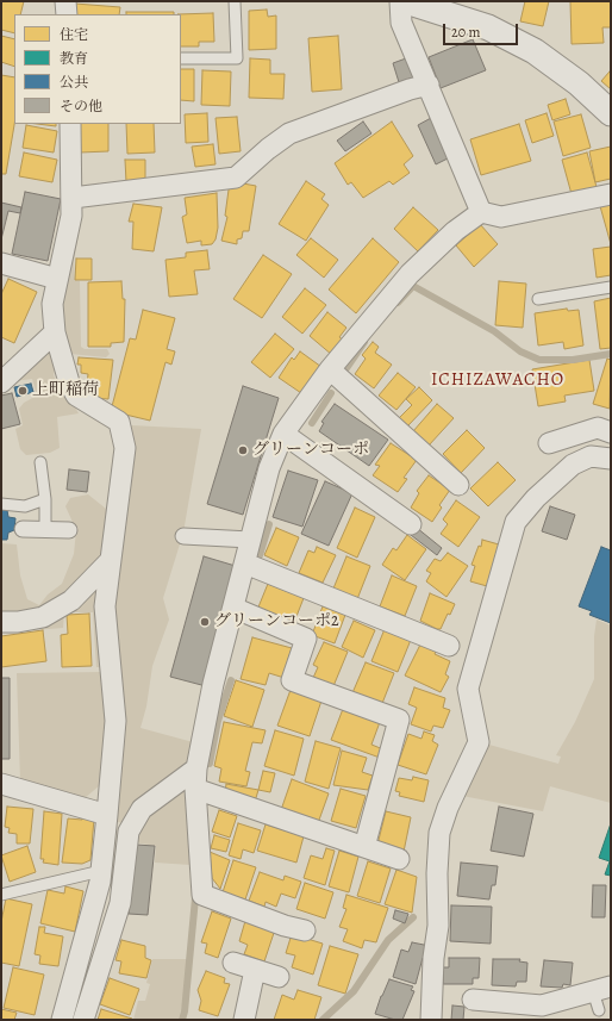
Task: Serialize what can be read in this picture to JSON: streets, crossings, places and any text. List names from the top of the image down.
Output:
{
  "districts": ["ICHIZAWACHO"],
  "places": ["上町稲荷", "グリーンコーポ", "グリーンコーポ2"],
  "legend": [
    "住宅",
    "教育",
    "公共",
    "その他"
  ],
  "scale_bar": "20 m"
}
